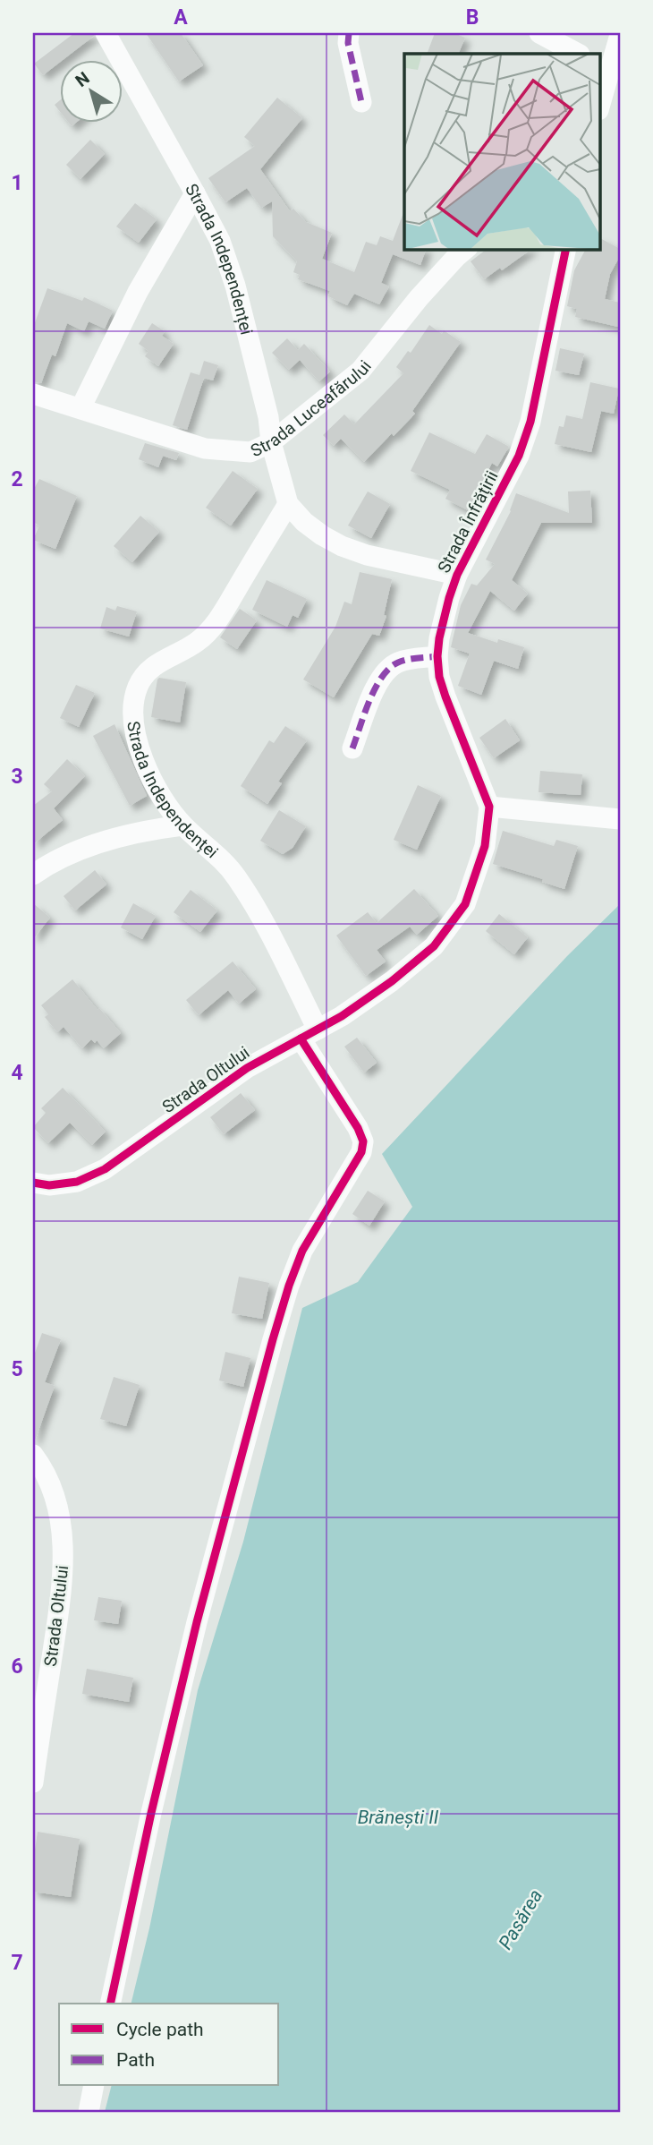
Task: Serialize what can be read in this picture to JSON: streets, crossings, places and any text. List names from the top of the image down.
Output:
{
  "streets": {
    "street": [
      "Strada Independenței",
      "Strada Luceafărului",
      "Strada Înfrățirii",
      "Strada Oltului"
    ]
  },
  "crossings": [
    ["Strada Independenței", "Strada Luceafărului"],
    ["Strada Independenței", "Strada Oltului"],
    ["Strada Înfrățirii", "Strada Oltului"]
  ],
  "water": ["Brănești II", "Pasărea"],
  "legend": ["Cycle path", "Path"],
  "north": "top left",
  "grid": {
    "columns": ["A", "B"],
    "rows": [
      "1",
      "2",
      "3",
      "4",
      "5",
      "6",
      "7"
    ]
  }
}
